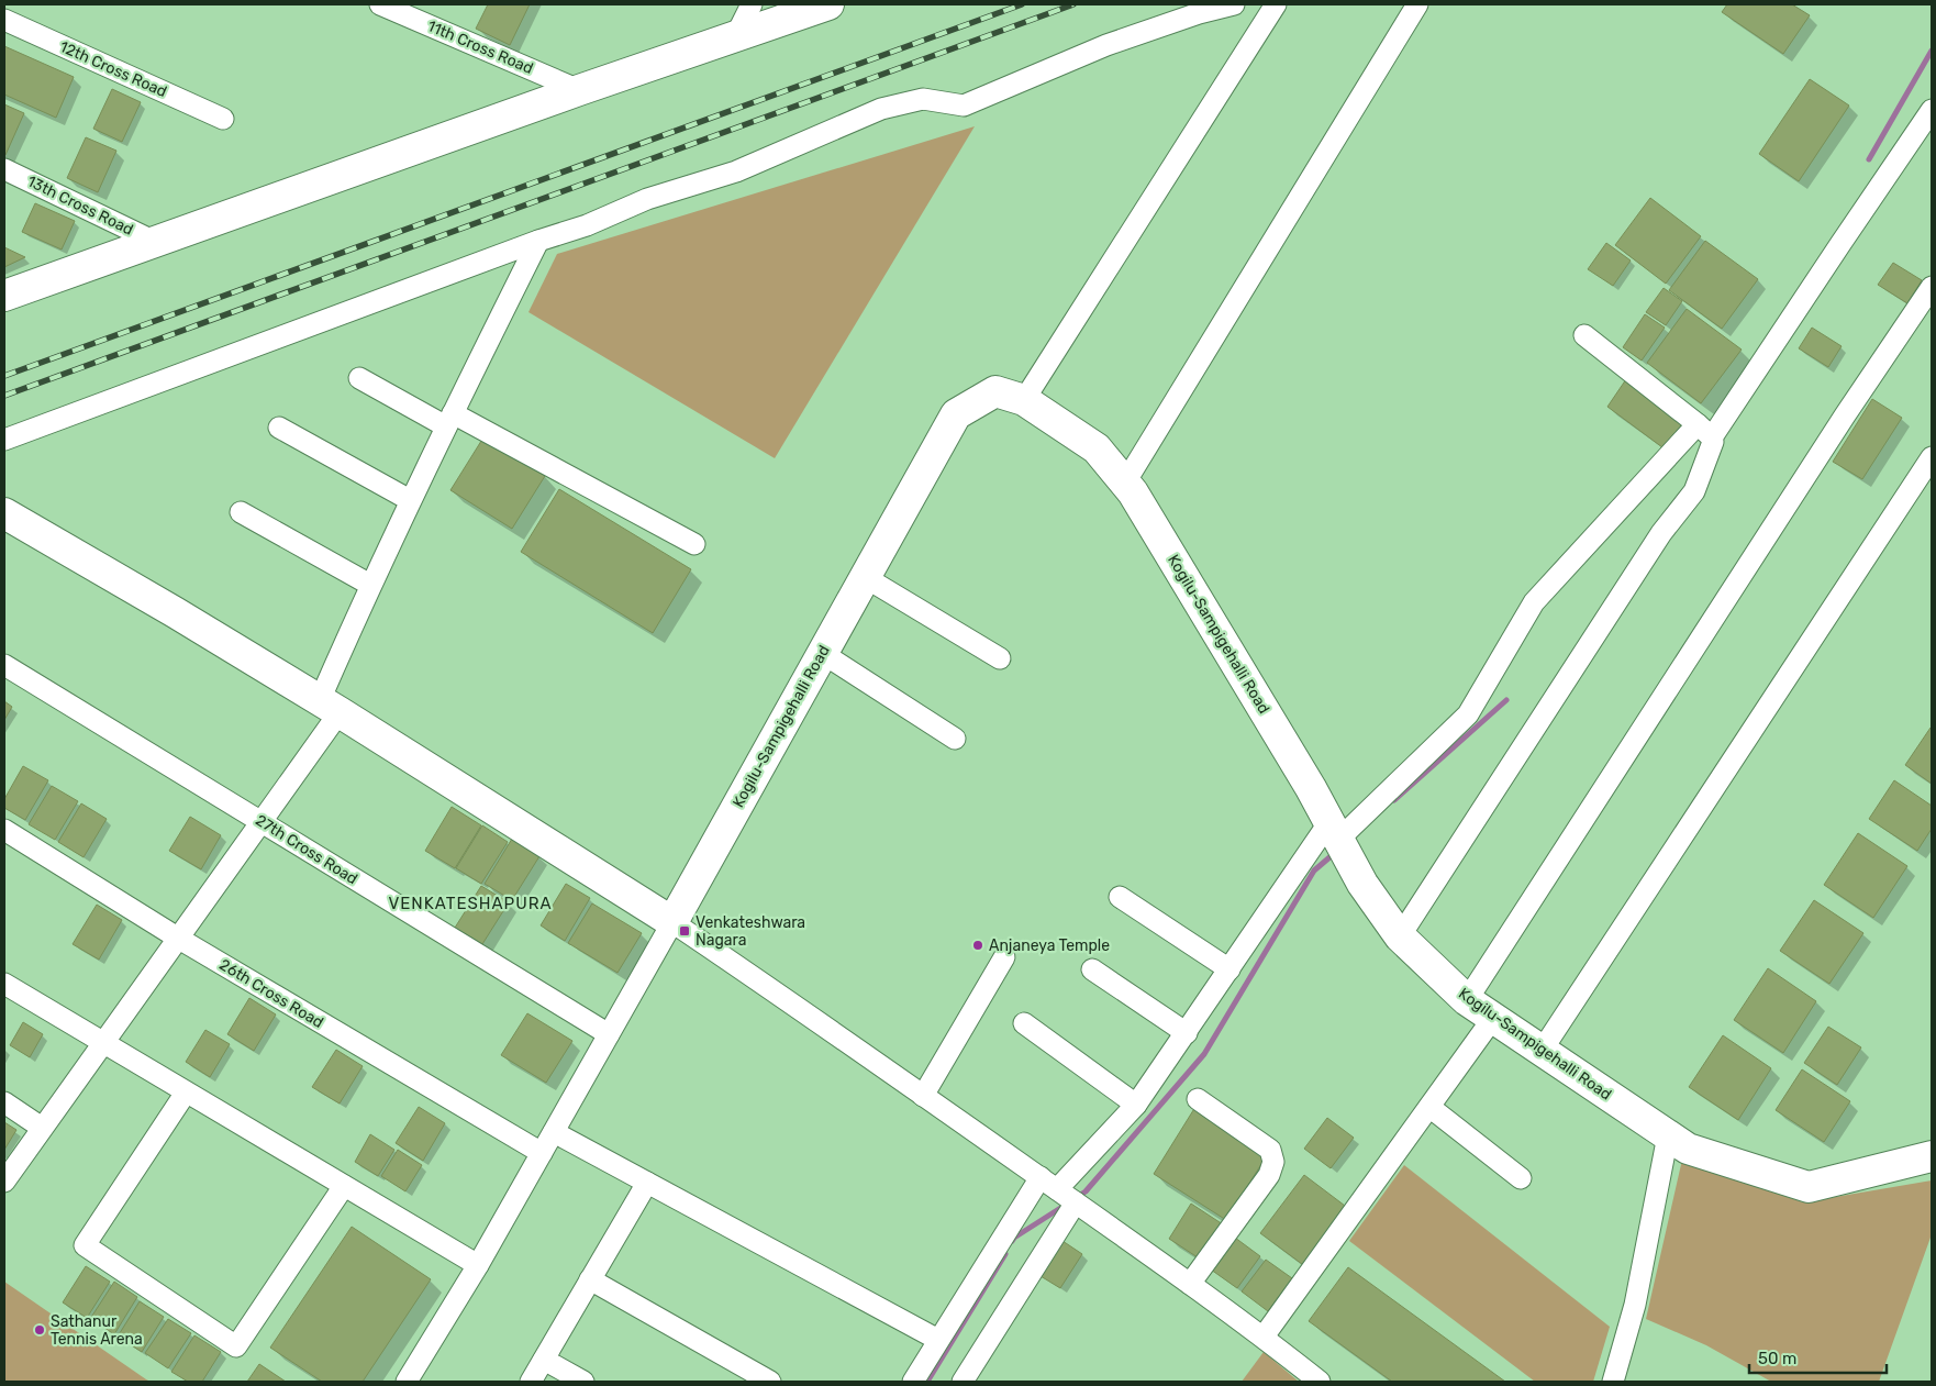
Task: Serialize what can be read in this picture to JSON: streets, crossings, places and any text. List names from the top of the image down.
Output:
{
  "streets": {
    "street": [
      "11th Cross Road",
      "12th Cross Road",
      "13th Cross Road",
      "Kogilu-Sampigehalli Road",
      "27th Cross Road",
      "26th Cross Road"
    ]
  },
  "districts": ["VENKATESHAPURA"],
  "places": {
    "transit": ["Venkateshwara Nagara"],
    "other": ["Anjaneya Temple", "Sathanur Tennis Arena"]
  },
  "scale_bar": "50 m"
}
